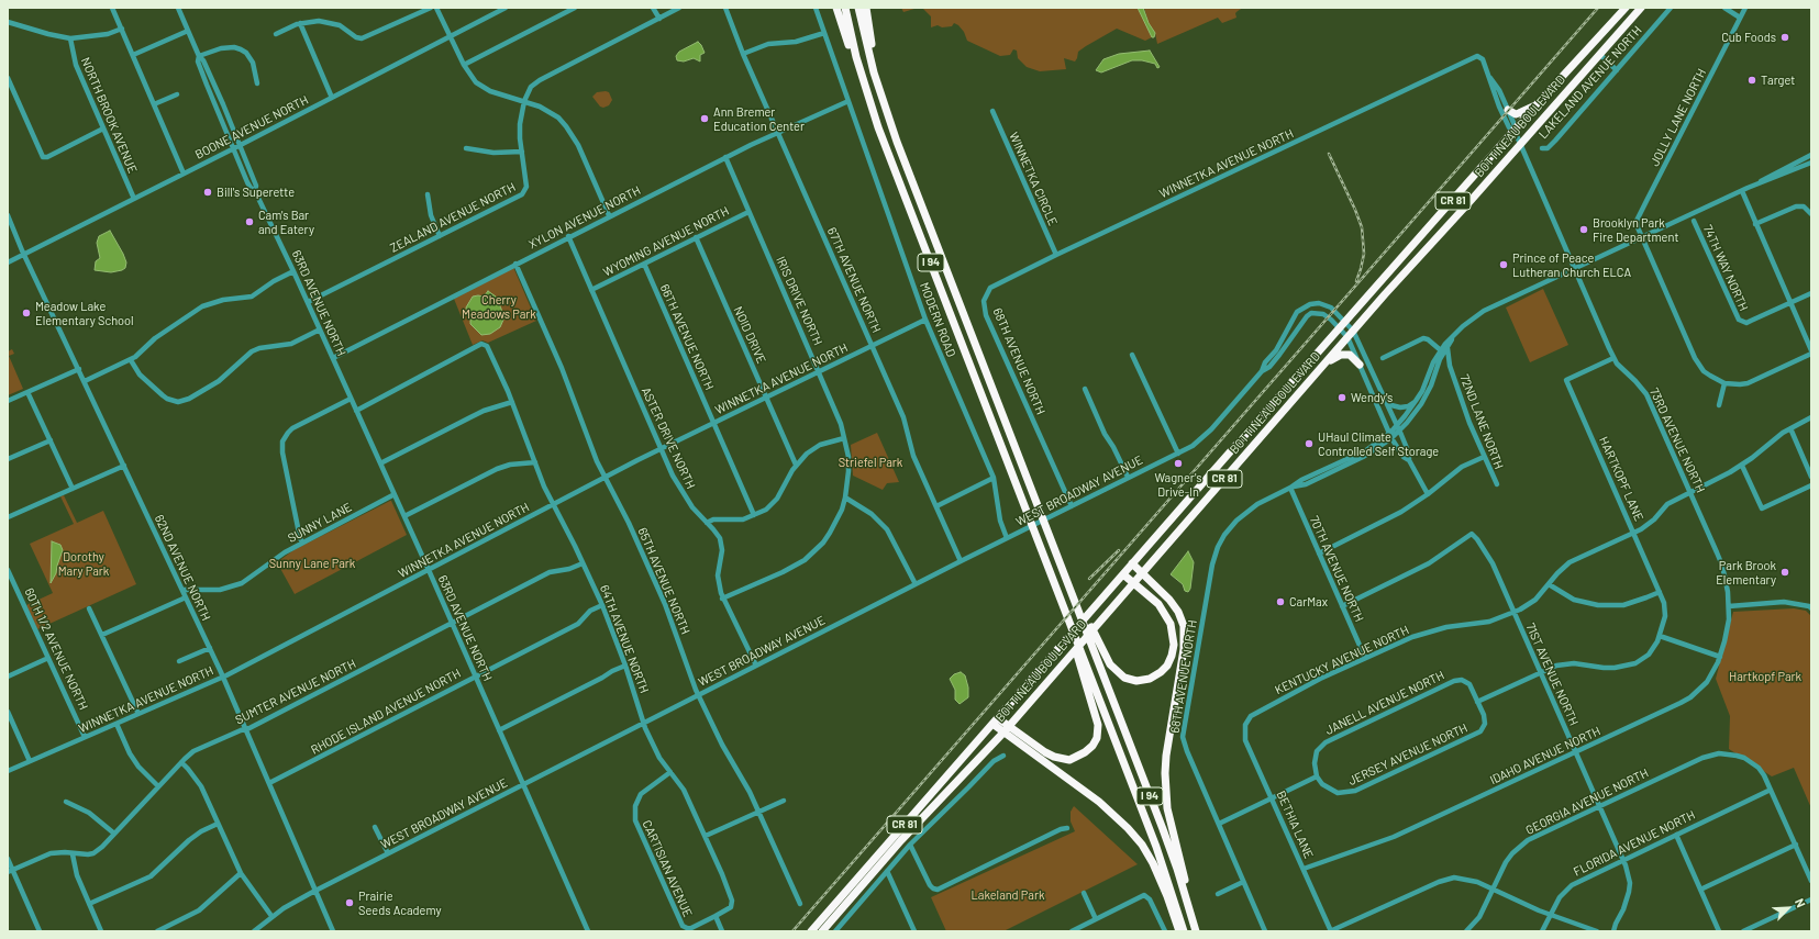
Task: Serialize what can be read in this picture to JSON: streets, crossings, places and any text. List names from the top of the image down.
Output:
{
  "streets": {
    "highway": ["BOTTINEAU BOULEVARD", "CR 81", "I 94"],
    "street": [
      "LAKELAND AVENUE NORTH",
      "NORTH BROOK AVENUE",
      "JOLLY LANE NORTH",
      "BOONE AVENUE NORTH",
      "WINNETKA AVENUE NORTH",
      "WINNETKA CIRCLE",
      "ZEALAND AVENUE NORTH",
      "XYLON AVENUE NORTH",
      "WYOMING AVENUE NORTH",
      "74TH WAY NORTH",
      "67TH AVENUE NORTH",
      "IRIS DRIVE NORTH",
      "63RD AVENUE NORTH",
      "MODERN ROAD",
      "NOID DRIVE",
      "66TH AVENUE NORTH",
      "68TH AVENUE NORTH",
      "72ND LANE NORTH",
      "ASTER DRIVE NORTH",
      "73RD AVENUE NORTH",
      "HARTKOPF LANE",
      "WEST BROADWAY AVENUE",
      "SUNNY LANE",
      "62ND AVENUE NORTH",
      "70TH AVENUE NORTH",
      "65TH AVENUE NORTH",
      "64TH AVENUE NORTH",
      "60TH 1/2 AVENUE NORTH",
      "KENTUCKY AVENUE NORTH",
      "71ST AVENUE NORTH",
      "SUMTER AVENUE NORTH",
      "JANELL AVENUE NORTH",
      "RHODE ISLAND AVENUE NORTH",
      "JERSEY AVENUE NORTH",
      "IDAHO AVENUE NORTH",
      "GEORGIA AVENUE NORTH",
      "BETHIA LANE",
      "FLORIDA AVENUE NORTH",
      "CARTISIAN AVENUE"
    ]
  },
  "crossings": [
    ["NORTH BROOK AVENUE", "BOONE AVENUE NORTH"],
    ["BOTTINEAU BOULEVARD", "73RD AVENUE NORTH"],
    ["BOTTINEAU BOULEVARD", "WEST BROADWAY AVENUE"],
    ["BOONE AVENUE NORTH", "63RD AVENUE NORTH"],
    ["BOONE AVENUE NORTH", "62ND AVENUE NORTH"],
    ["WINNETKA AVENUE NORTH", "WINNETKA CIRCLE"],
    ["WINNETKA AVENUE NORTH", "67TH AVENUE NORTH"],
    ["WINNETKA AVENUE NORTH", "IRIS DRIVE NORTH"],
    ["WINNETKA AVENUE NORTH", "63RD AVENUE NORTH"],
    ["WINNETKA AVENUE NORTH", "MODERN ROAD"],
    ["WINNETKA AVENUE NORTH", "NOID DRIVE"],
    ["WINNETKA AVENUE NORTH", "66TH AVENUE NORTH"],
    ["WINNETKA AVENUE NORTH", "68TH AVENUE NORTH"],
    ["WINNETKA AVENUE NORTH", "ASTER DRIVE NORTH"],
    ["WINNETKA AVENUE NORTH", "73RD AVENUE NORTH"],
    ["WINNETKA AVENUE NORTH", "62ND AVENUE NORTH"],
    ["WINNETKA AVENUE NORTH", "65TH AVENUE NORTH"],
    ["WINNETKA AVENUE NORTH", "64TH AVENUE NORTH"],
    ["WINNETKA AVENUE NORTH", "60TH 1/2 AVENUE NORTH"],
    ["ZEALAND AVENUE NORTH", "63RD AVENUE NORTH"],
    ["XYLON AVENUE NORTH", "67TH AVENUE NORTH"],
    ["XYLON AVENUE NORTH", "IRIS DRIVE NORTH"],
    ["XYLON AVENUE NORTH", "63RD AVENUE NORTH"],
    ["XYLON AVENUE NORTH", "MODERN ROAD"],
    ["XYLON AVENUE NORTH", "ASTER DRIVE NORTH"],
    ["XYLON AVENUE NORTH", "65TH AVENUE NORTH"],
    ["WYOMING AVENUE NORTH", "IRIS DRIVE NORTH"],
    ["WYOMING AVENUE NORTH", "NOID DRIVE"],
    ["WYOMING AVENUE NORTH", "66TH AVENUE NORTH"],
    ["WYOMING AVENUE NORTH", "ASTER DRIVE NORTH"],
    ["67TH AVENUE NORTH", "WEST BROADWAY AVENUE"],
    ["IRIS DRIVE NORTH", "ASTER DRIVE NORTH"],
    ["63RD AVENUE NORTH", "WEST BROADWAY AVENUE"],
    ["63RD AVENUE NORTH", "SUNNY LANE"],
    ["63RD AVENUE NORTH", "64TH AVENUE NORTH"],
    ["63RD AVENUE NORTH", "SUMTER AVENUE NORTH"],
    ["63RD AVENUE NORTH", "RHODE ISLAND AVENUE NORTH"],
    ["MODERN ROAD", "WEST BROADWAY AVENUE"],
    ["68TH AVENUE NORTH", "WEST BROADWAY AVENUE"],
    ["68TH AVENUE NORTH", "70TH AVENUE NORTH"],
    ["ASTER DRIVE NORTH", "WEST BROADWAY AVENUE"],
    ["73RD AVENUE NORTH", "HARTKOPF LANE"],
    ["73RD AVENUE NORTH", "KENTUCKY AVENUE NORTH"],
    ["73RD AVENUE NORTH", "IDAHO AVENUE NORTH"],
    ["HARTKOPF LANE", "KENTUCKY AVENUE NORTH"],
    ["WEST BROADWAY AVENUE", "62ND AVENUE NORTH"],
    ["WEST BROADWAY AVENUE", "65TH AVENUE NORTH"],
    ["WEST BROADWAY AVENUE", "64TH AVENUE NORTH"],
    ["SUNNY LANE", "62ND AVENUE NORTH"],
    ["62ND AVENUE NORTH", "SUMTER AVENUE NORTH"],
    ["62ND AVENUE NORTH", "RHODE ISLAND AVENUE NORTH"],
    ["70TH AVENUE NORTH", "KENTUCKY AVENUE NORTH"],
    ["70TH AVENUE NORTH", "71ST AVENUE NORTH"],
    ["64TH AVENUE NORTH", "SUMTER AVENUE NORTH"],
    ["64TH AVENUE NORTH", "RHODE ISLAND AVENUE NORTH"],
    ["64TH AVENUE NORTH", "CARTISIAN AVENUE"],
    ["KENTUCKY AVENUE NORTH", "71ST AVENUE NORTH"],
    ["KENTUCKY AVENUE NORTH", "BETHIA LANE"],
    ["71ST AVENUE NORTH", "IDAHO AVENUE NORTH"],
    ["71ST AVENUE NORTH", "GEORGIA AVENUE NORTH"],
    ["71ST AVENUE NORTH", "FLORIDA AVENUE NORTH"],
    ["JANELL AVENUE NORTH", "JERSEY AVENUE NORTH"],
    ["IDAHO AVENUE NORTH", "BETHIA LANE"],
    ["GEORGIA AVENUE NORTH", "FLORIDA AVENUE NORTH"]
  ],
  "parks": [
    "Cherry Meadows Park",
    "Striefel Park",
    "Dorothy Mary Park",
    "Sunny Lane Park",
    "Hartkopf Park",
    "Lakeland Park"
  ],
  "places": [
    "Cub Foods",
    "Target",
    "Ann Bremer Education Center",
    "Bill's Superette",
    "Cam's Bar and Eatery",
    "Brooklyn Park Fire Department",
    "Prince of Peace Lutheran Church ELCA",
    "Meadow Lake Elementary School",
    "Wendy's",
    "UHaul Climate Controlled Self Storage",
    "Wagner's Drive-In",
    "Park Brook Elementary",
    "CarMax",
    "Prairie Seeds Academy"
  ],
  "north": "top right"
}
